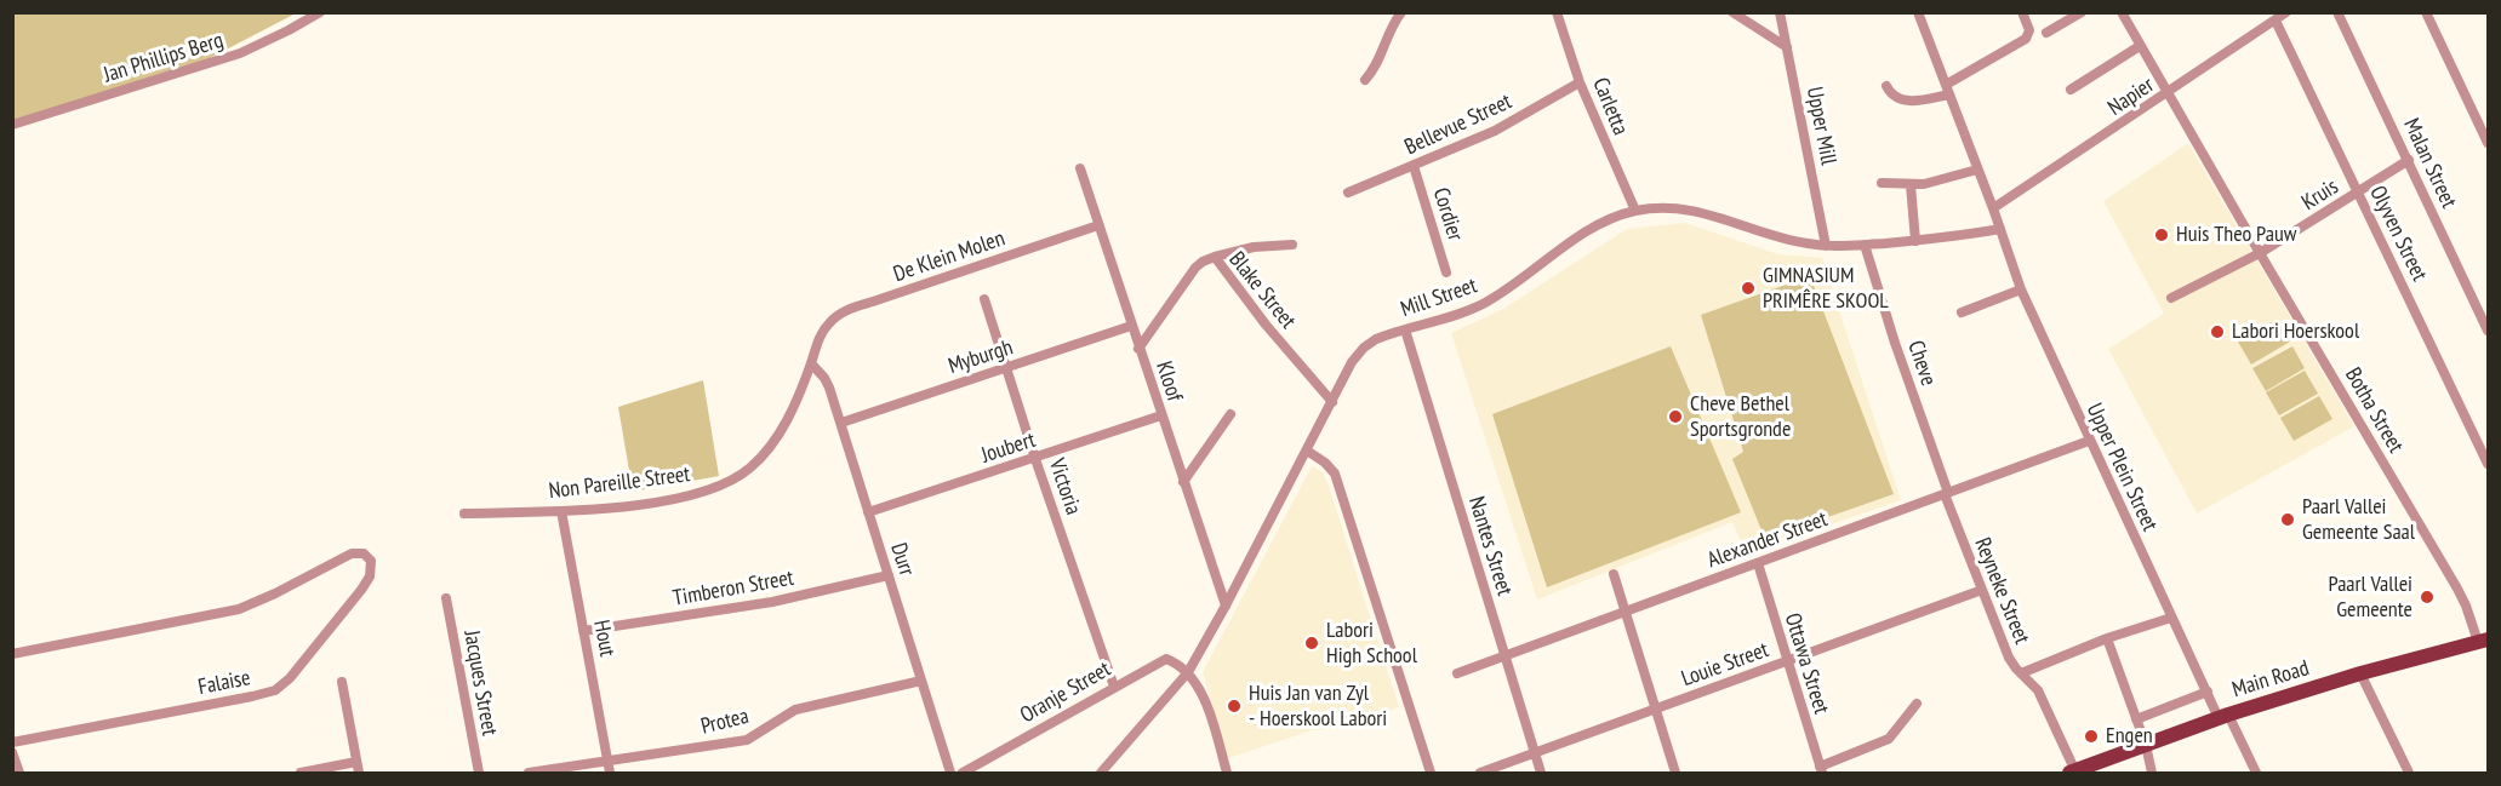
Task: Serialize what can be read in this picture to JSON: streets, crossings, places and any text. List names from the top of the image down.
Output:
{
  "streets": {
    "main road": ["Main Road"],
    "street": [
      "Jan Phillips Berg",
      "Napier",
      "Carletta",
      "Bellevue Street",
      "Upper Mill",
      "Malan Street",
      "Kruis",
      "Cordier",
      "Olyven Street",
      "De Klein Molen",
      "Blake Street",
      "Mill Street",
      "Myburgh",
      "Cheve",
      "Kloof",
      "Botha Street",
      "Joubert",
      "Upper Plein Street",
      "Non Pareille Street",
      "Victoria",
      "Alexander Street",
      "Nantes Street",
      "Durr",
      "Timberon Street",
      "Reyneke Street",
      "Hout",
      "Ottawa Street",
      "Louie Street",
      "Falaise",
      "Jacques Street",
      "Oranje Street",
      "Protea"
    ]
  },
  "crossings": [
    ["Napier", "Olyven Street"],
    ["Napier", "Botha Street"],
    ["Napier", "Upper Plein Street"],
    ["Carletta", "Bellevue Street"],
    ["Carletta", "Mill Street"],
    ["Bellevue Street", "Cordier"],
    ["Upper Mill", "Mill Street"],
    ["Malan Street", "Kruis"],
    ["Kruis", "Olyven Street"],
    ["Kruis", "Botha Street"],
    ["De Klein Molen", "Kloof"],
    ["De Klein Molen", "Non Pareille Street"],
    ["Blake Street", "Mill Street"],
    ["Blake Street", "Kloof"],
    ["Mill Street", "Cheve"],
    ["Mill Street", "Kloof"],
    ["Mill Street", "Upper Plein Street"],
    ["Mill Street", "Nantes Street"],
    ["Mill Street", "Oranje Street"],
    ["Myburgh", "Kloof"],
    ["Myburgh", "Victoria"],
    ["Myburgh", "Durr"],
    ["Cheve", "Alexander Street"],
    ["Cheve", "Reyneke Street"],
    ["Kloof", "Joubert"],
    ["Botha Street", "Main Road"],
    ["Joubert", "Victoria"],
    ["Joubert", "Durr"],
    ["Upper Plein Street", "Alexander Street"],
    ["Upper Plein Street", "Main Road"],
    ["Non Pareille Street", "Durr"],
    ["Non Pareille Street", "Hout"],
    ["Victoria", "Oranje Street"],
    ["Alexander Street", "Nantes Street"],
    ["Alexander Street", "Reyneke Street"],
    ["Alexander Street", "Ottawa Street"],
    ["Nantes Street", "Louie Street"],
    ["Durr", "Timberon Street"],
    ["Durr", "Protea"],
    ["Timberon Street", "Hout"],
    ["Reyneke Street", "Louie Street"],
    ["Reyneke Street", "Main Road"],
    ["Hout", "Protea"],
    ["Ottawa Street", "Louie Street"]
  ],
  "places": [
    "Huis Theo Pauw",
    "GIMNASIUM PRIMÊRE SKOOL",
    "Labori Hoerskool",
    "Cheve Bethel Sportsgronde",
    "Paarl Vallei Gemeente Saal",
    "Paarl Vallei Gemeente",
    "Labori High School",
    "Huis Jan van Zyl - Hoerskool Labori",
    "Engen"
  ]
}
